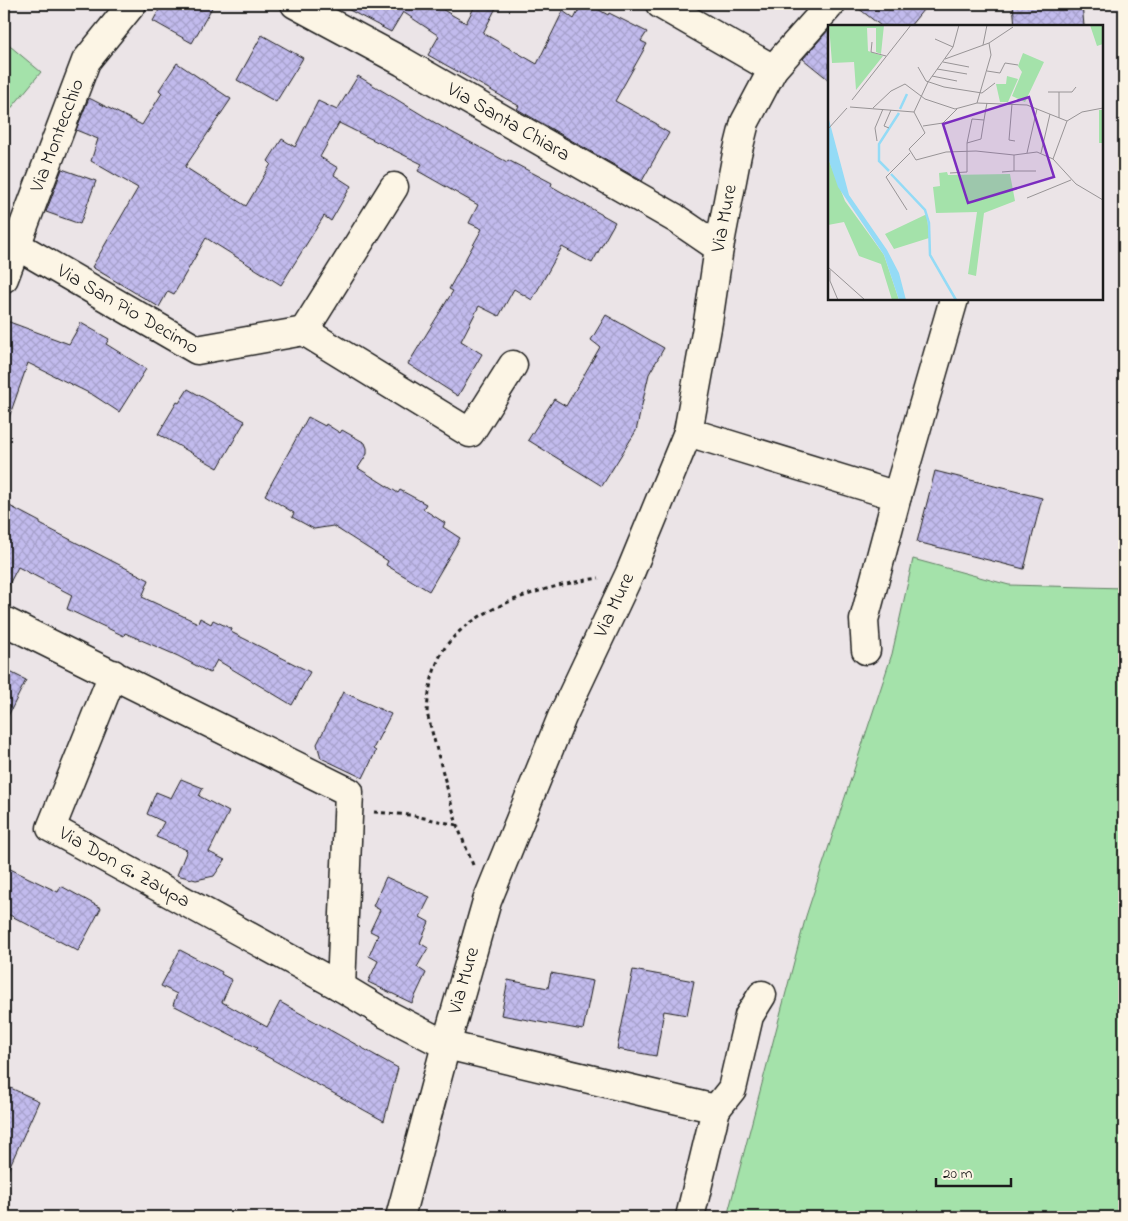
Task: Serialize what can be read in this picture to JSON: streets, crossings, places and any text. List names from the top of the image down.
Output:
{
  "streets": {
    "street": [
      "Via Santa Chiara",
      "Via Montecchio",
      "Via Mure",
      "Via San Pio Decimo",
      "Via Don G. Zaupa"
    ]
  },
  "crossings": [
    ["Via Santa Chiara", "Via Mure"],
    ["Via Montecchio", "Via San Pio Decimo"],
    ["Via Mure", "Via Don G. Zaupa"]
  ],
  "scale_bar": "20 m"
}
